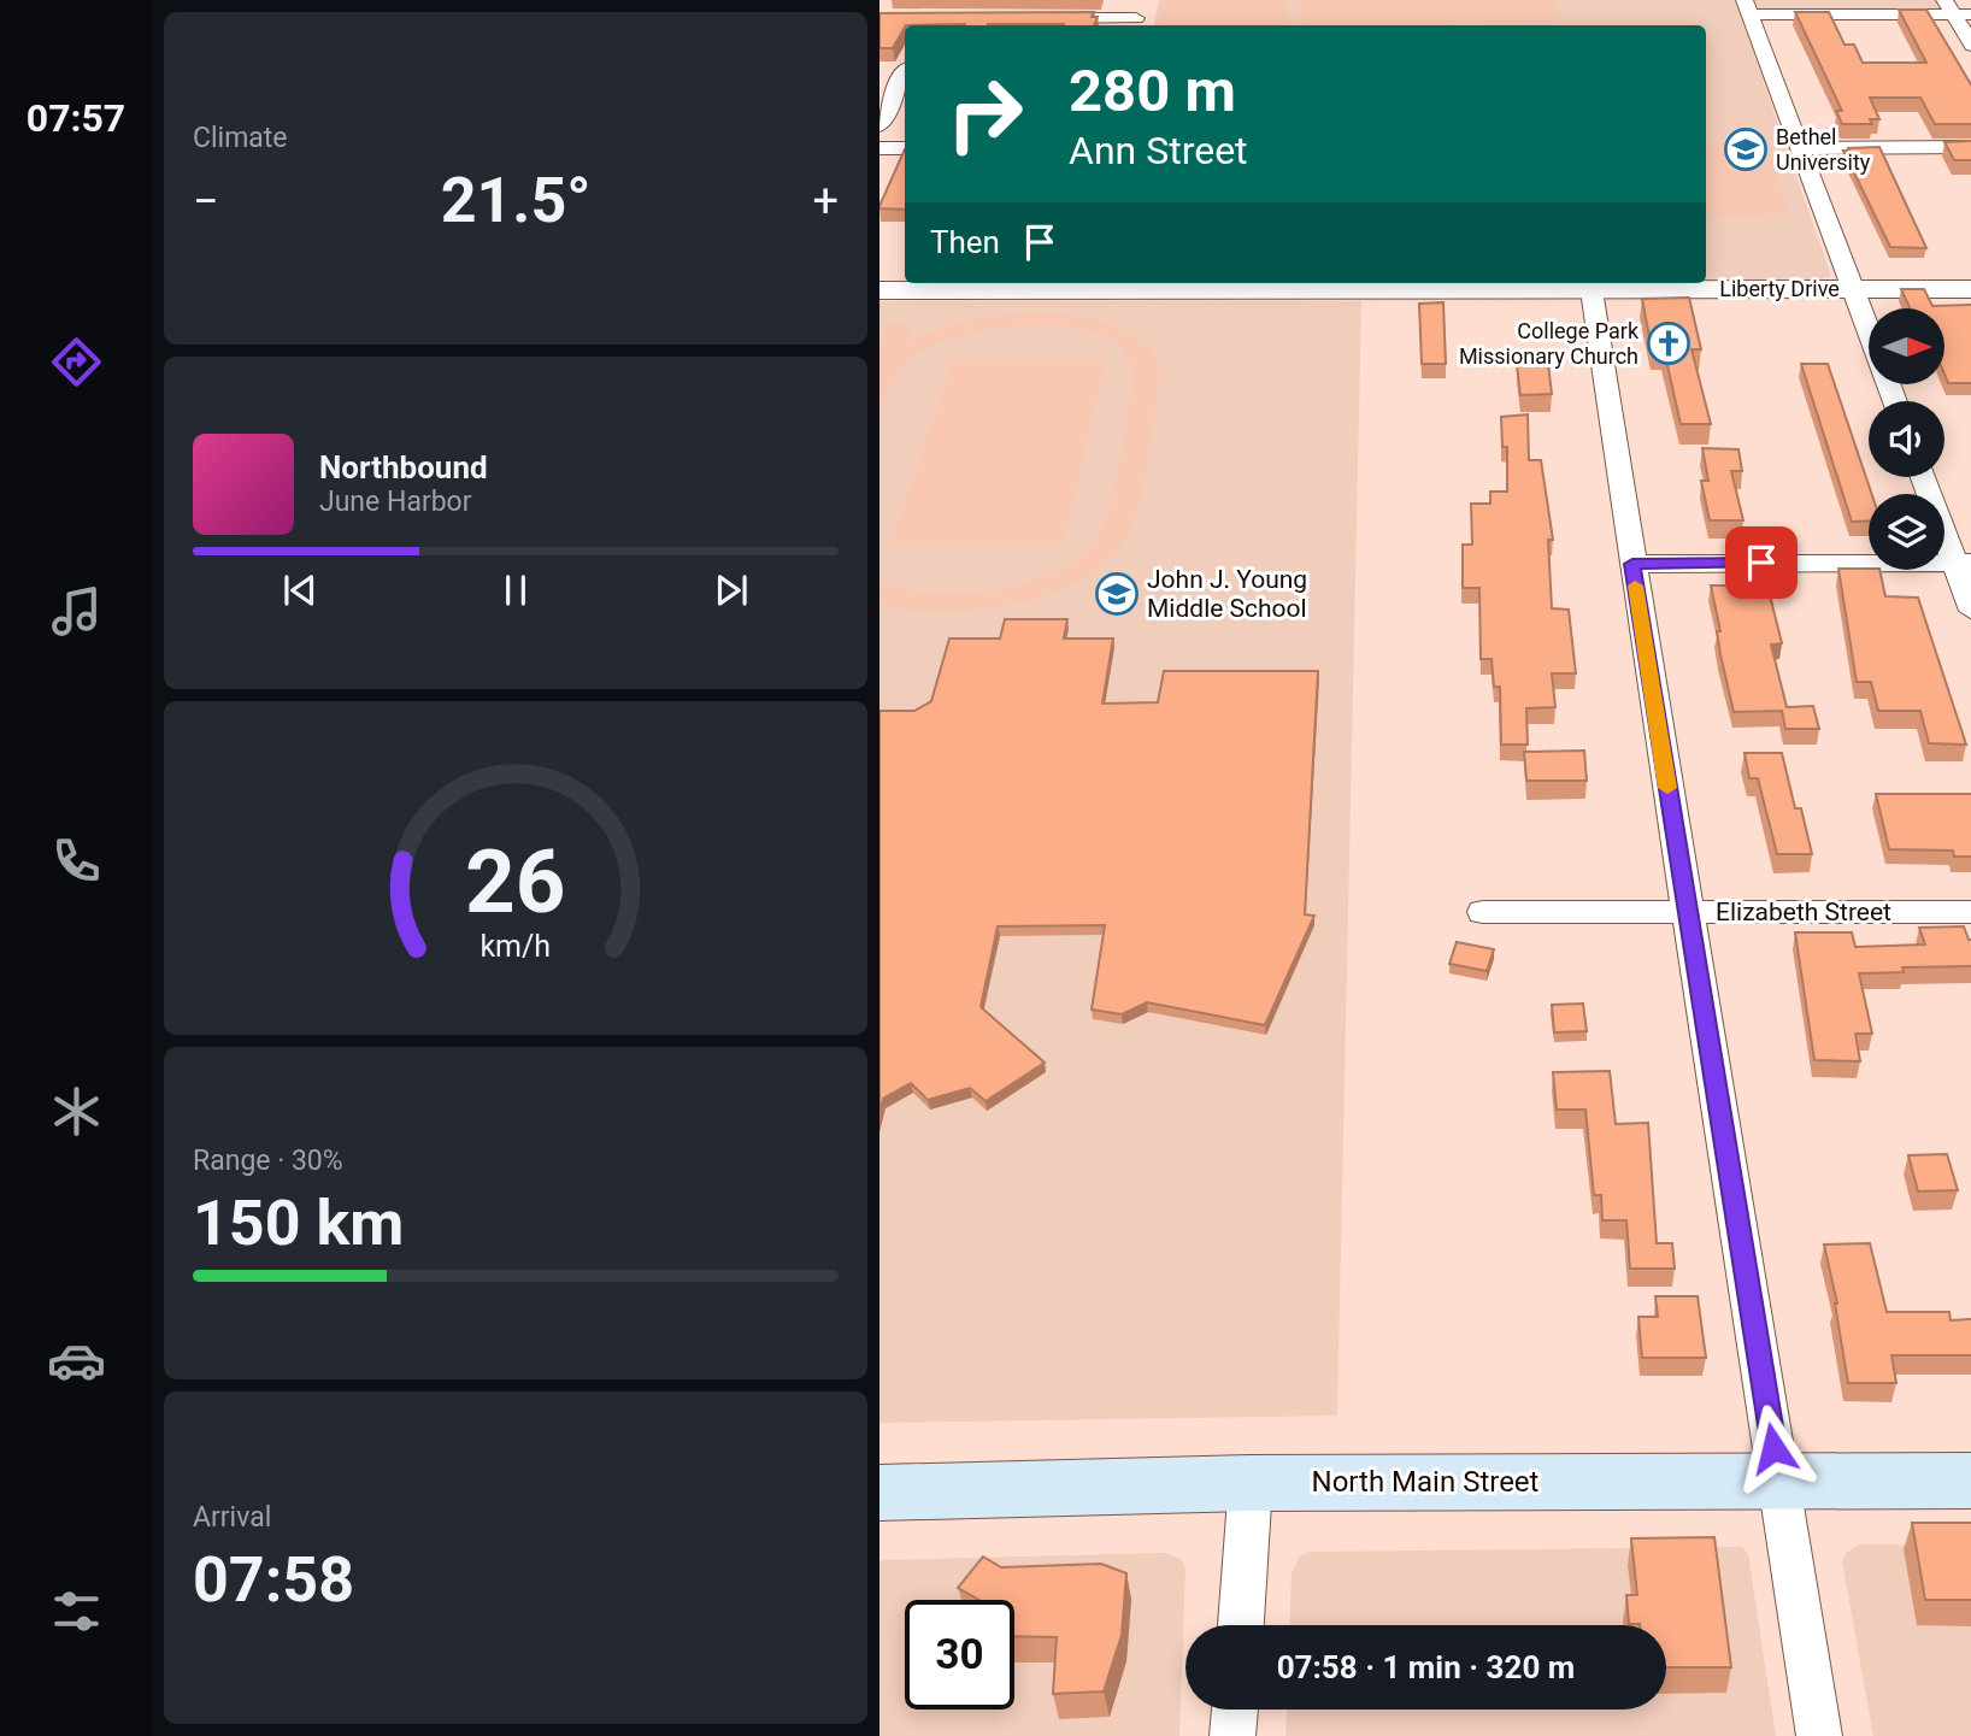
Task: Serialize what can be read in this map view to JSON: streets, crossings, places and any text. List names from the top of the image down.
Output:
{
  "streets": {
    "main road": ["North Main Street"],
    "street": ["Liberty Drive", "Elizabeth Street"]
  },
  "places": {
    "school or university": ["Bethel University", "John J. Young Middle School"],
    "church": ["College Park Missionary Church"]
  },
  "north": "right",
  "page": {
    "tabs": "07:57",
    "tile": [
      "Climate",
      ["Range · 30%", "150 km"],
      ["Arrival", "07:58"]
    ],
    "turn": ["280 m", "Ann Street"],
    "heat": ["−", "21.5°", "+"],
    "then": "Then",
    "song": ["Northbound", "June Harbor"],
    "limit": "30",
    "trip": "07:58 · 1 min · 320 m",
    "gauge": ["26", "km/h"]
  }
}
